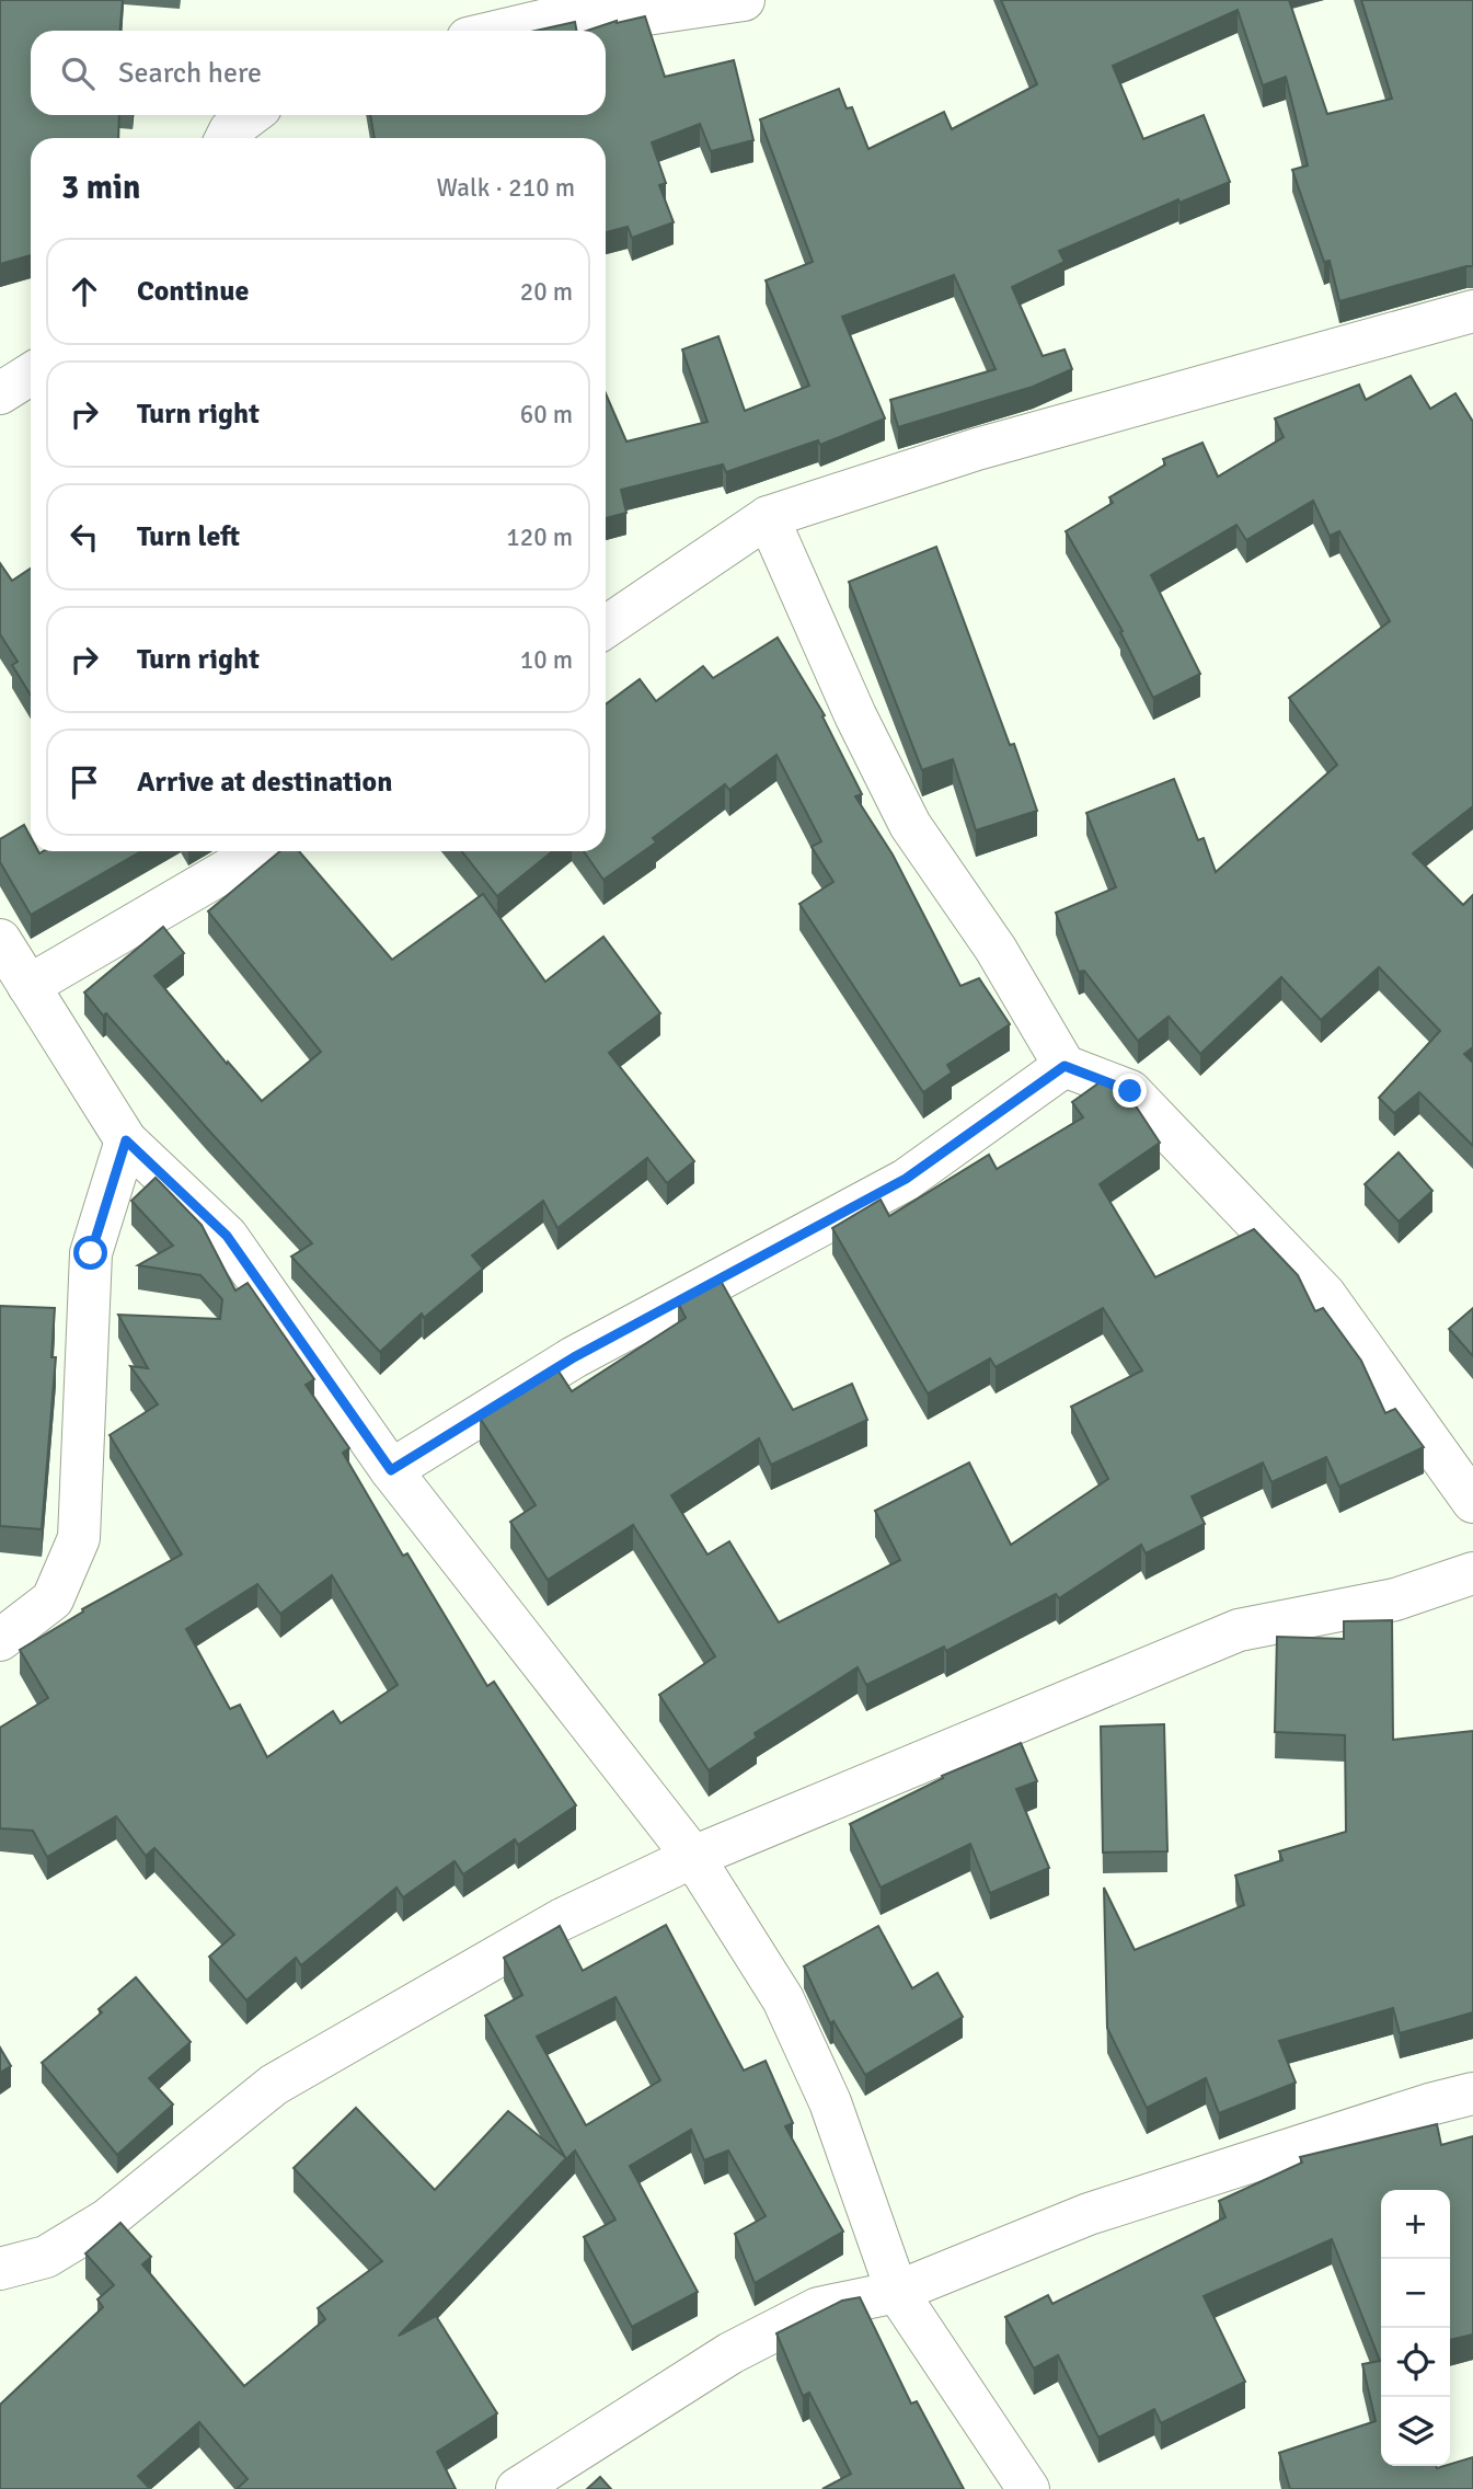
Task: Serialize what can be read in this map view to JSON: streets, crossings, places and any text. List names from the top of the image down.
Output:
{
  "page": {
    "search": "Search here",
    "heading": ["3 min", "Walk · 210 m"],
    "list": [
      ["Continue", "20 m"],
      ["Turn right", "60 m"],
      ["Turn left", "120 m"],
      ["Turn right", "10 m"],
      "Arrive at destination"
    ],
    "map_buttons": ["+", "−"]
  }
}
